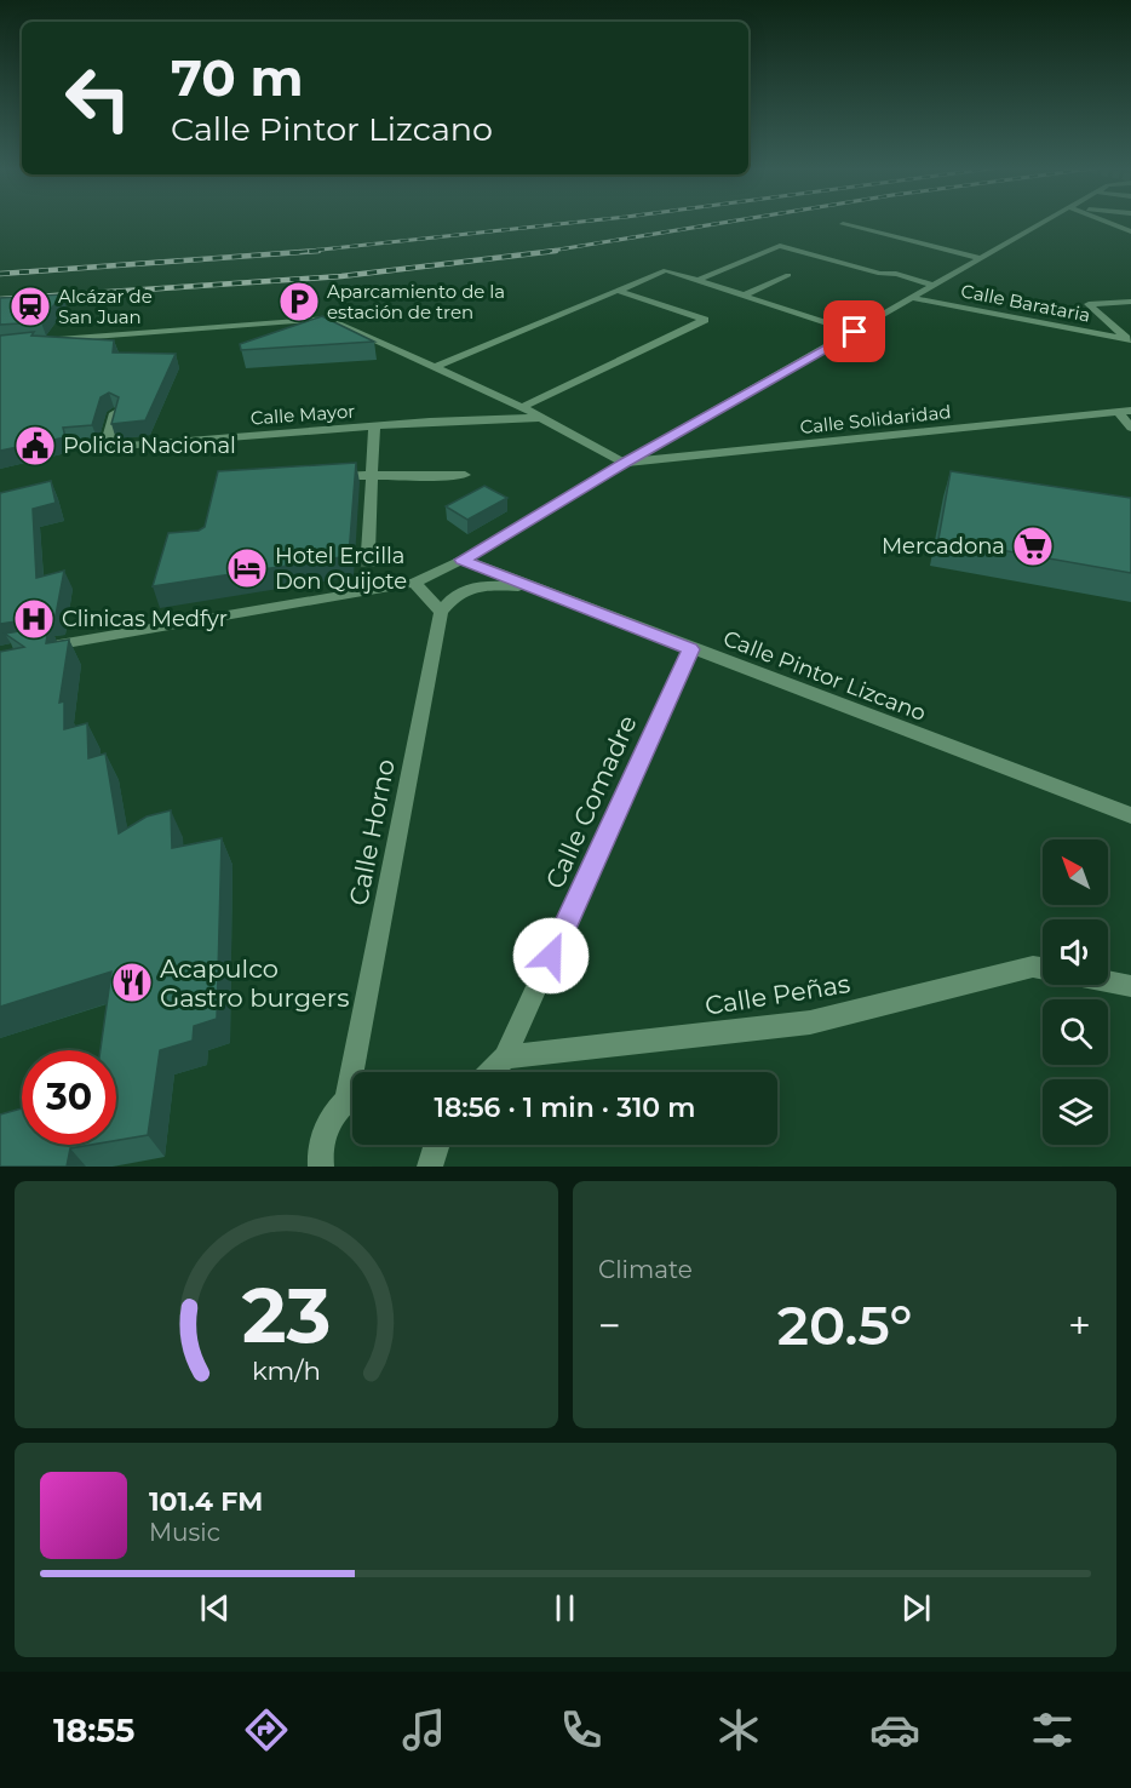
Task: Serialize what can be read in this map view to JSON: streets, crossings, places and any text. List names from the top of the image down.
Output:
{
  "streets": {
    "street": [
      "Calle Barataria",
      "Calle Mayor",
      "Calle Solidaridad",
      "Calle Pintor Lizcano",
      "Calle Comadre",
      "Calle Horno",
      "Calle Peñas"
    ]
  },
  "crossings": [
    ["Calle Pintor Lizcano", "Calle Comadre"],
    ["Calle Comadre", "Calle Peñas"]
  ],
  "places": {
    "parking": ["Aparcamiento de la estación de tren"],
    "station": ["Alcázar de San Juan"],
    "public building": ["Policia Nacional"],
    "supermarket": ["Mercadona"],
    "hotel": ["Hotel Ercilla Don Quijote"],
    "hospital": ["Clinicas Medfyr"],
    "restaurant": ["Acapulco Gastro burgers"]
  },
  "north": "top left",
  "page": {
    "turn": ["70 m", "Calle Pintor Lizcano"],
    "limit": "30",
    "trip": "18:56 · 1 min · 310 m",
    "tile": "Climate",
    "heat": ["−", "20.5°", "+"],
    "song": ["101.4 FM", "Music"],
    "tabs": "18:55",
    "gauge": ["23", "km/h"]
  }
}
